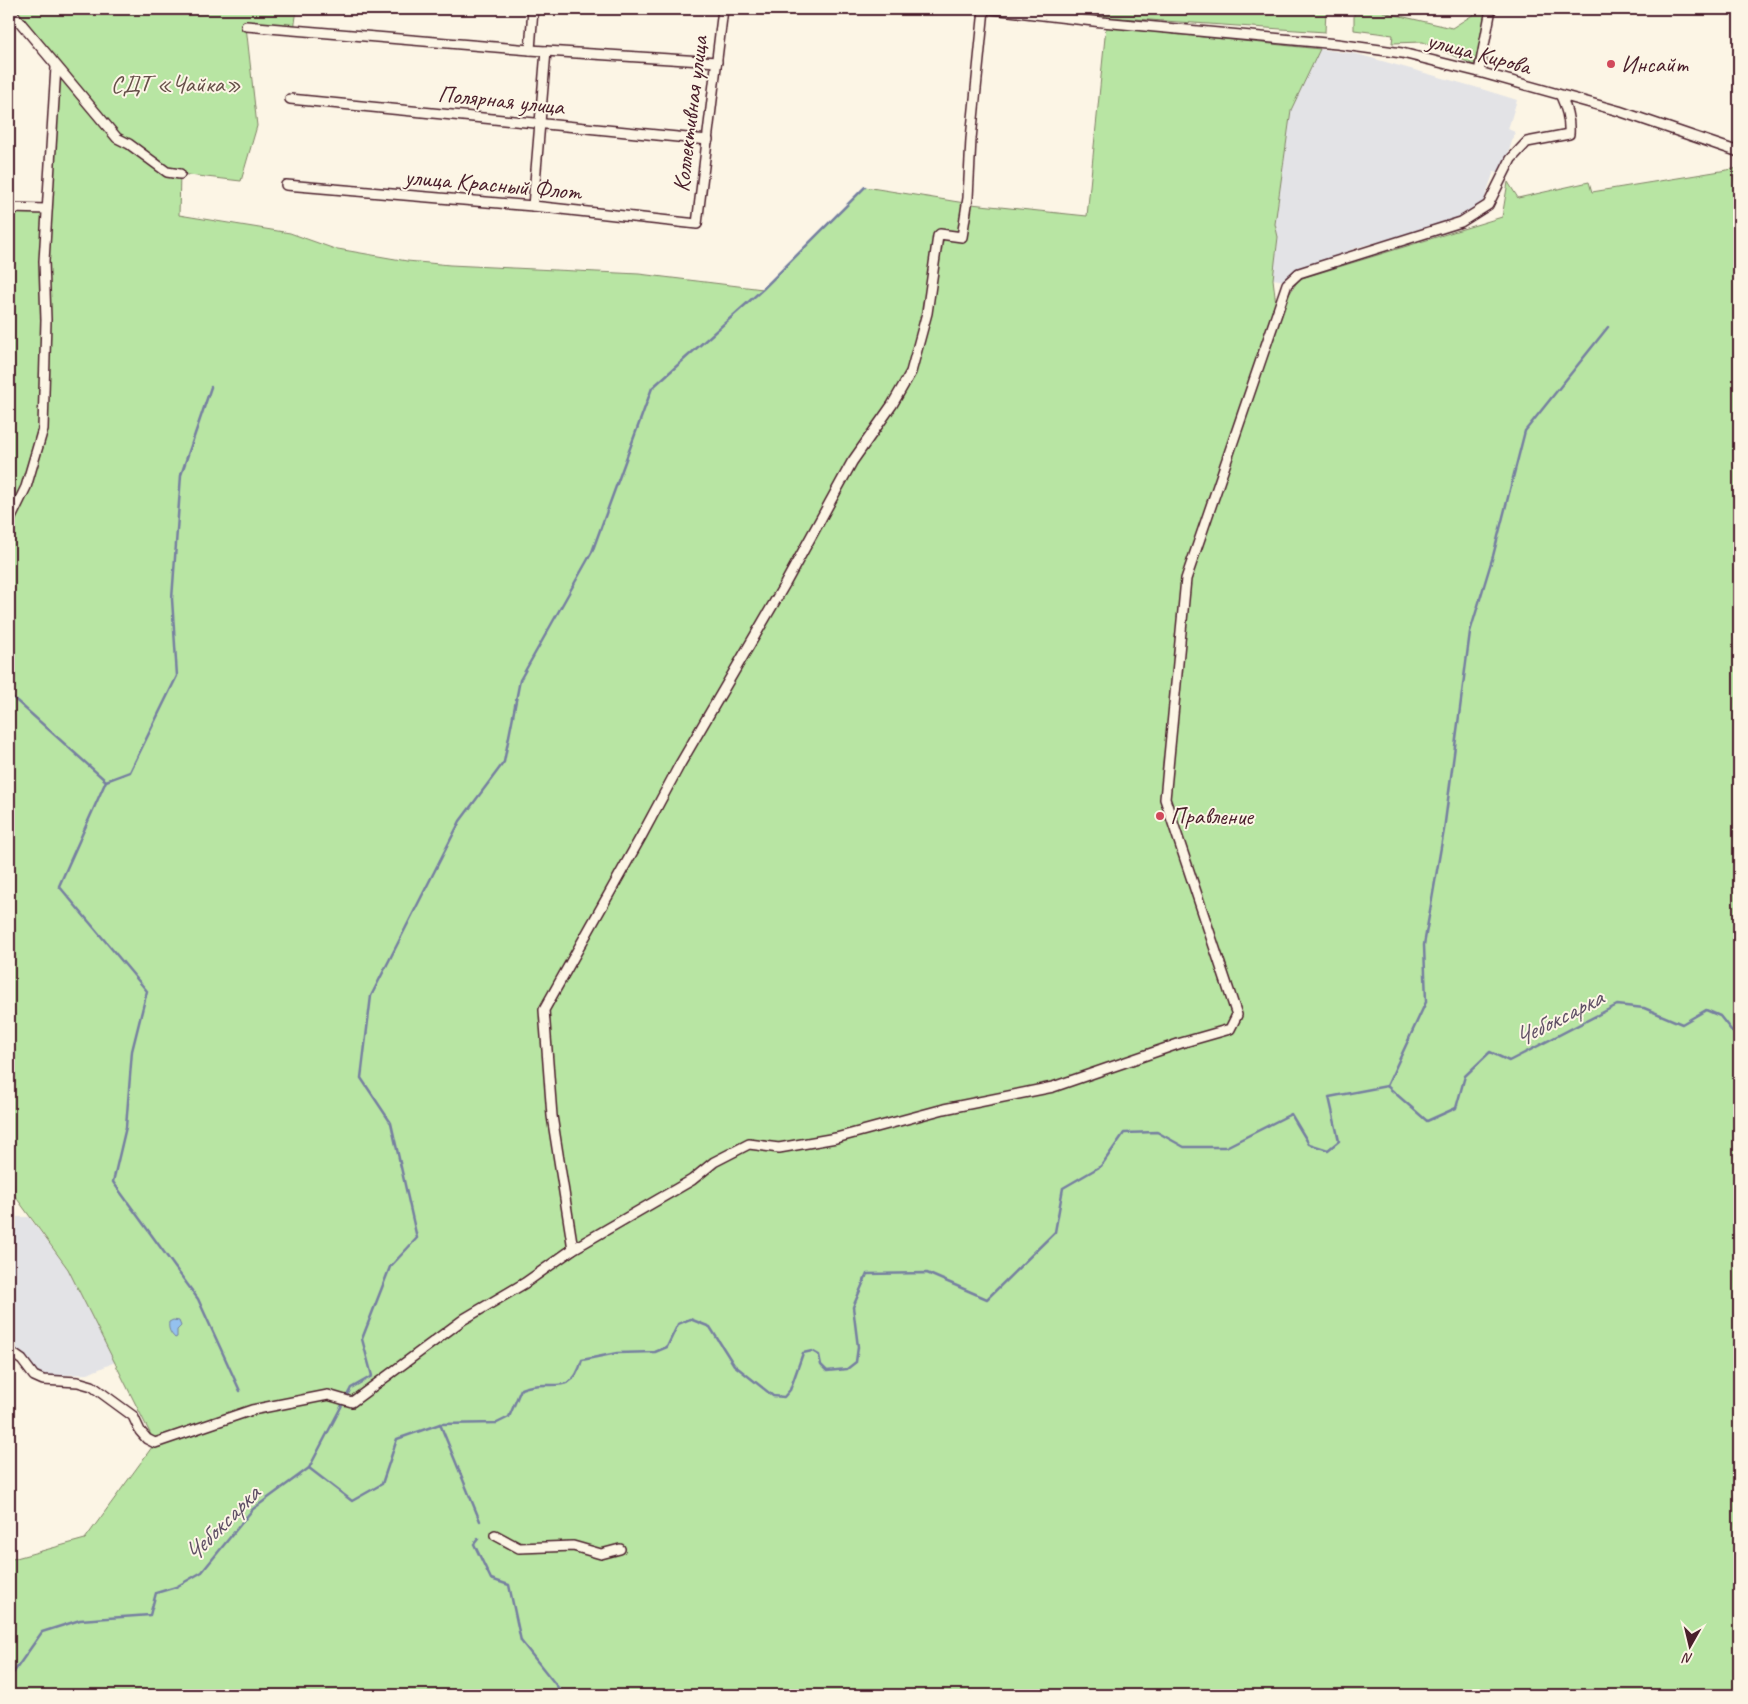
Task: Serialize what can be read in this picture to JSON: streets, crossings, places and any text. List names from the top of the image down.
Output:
{
  "streets": {
    "street": [
      "улица Кирова",
      "Полярная улица",
      "Коллективная улица",
      "улица Красный Флот"
    ]
  },
  "crossings": [
    ["Полярная улица", "Коллективная улица"],
    ["Коллективная улица", "улица Красный Флот"]
  ],
  "water": ["Чебоксарка"],
  "parks": ["СДТ «Чайка»"],
  "places": ["Инсайт", "Правление"],
  "north": "bottom"
}
